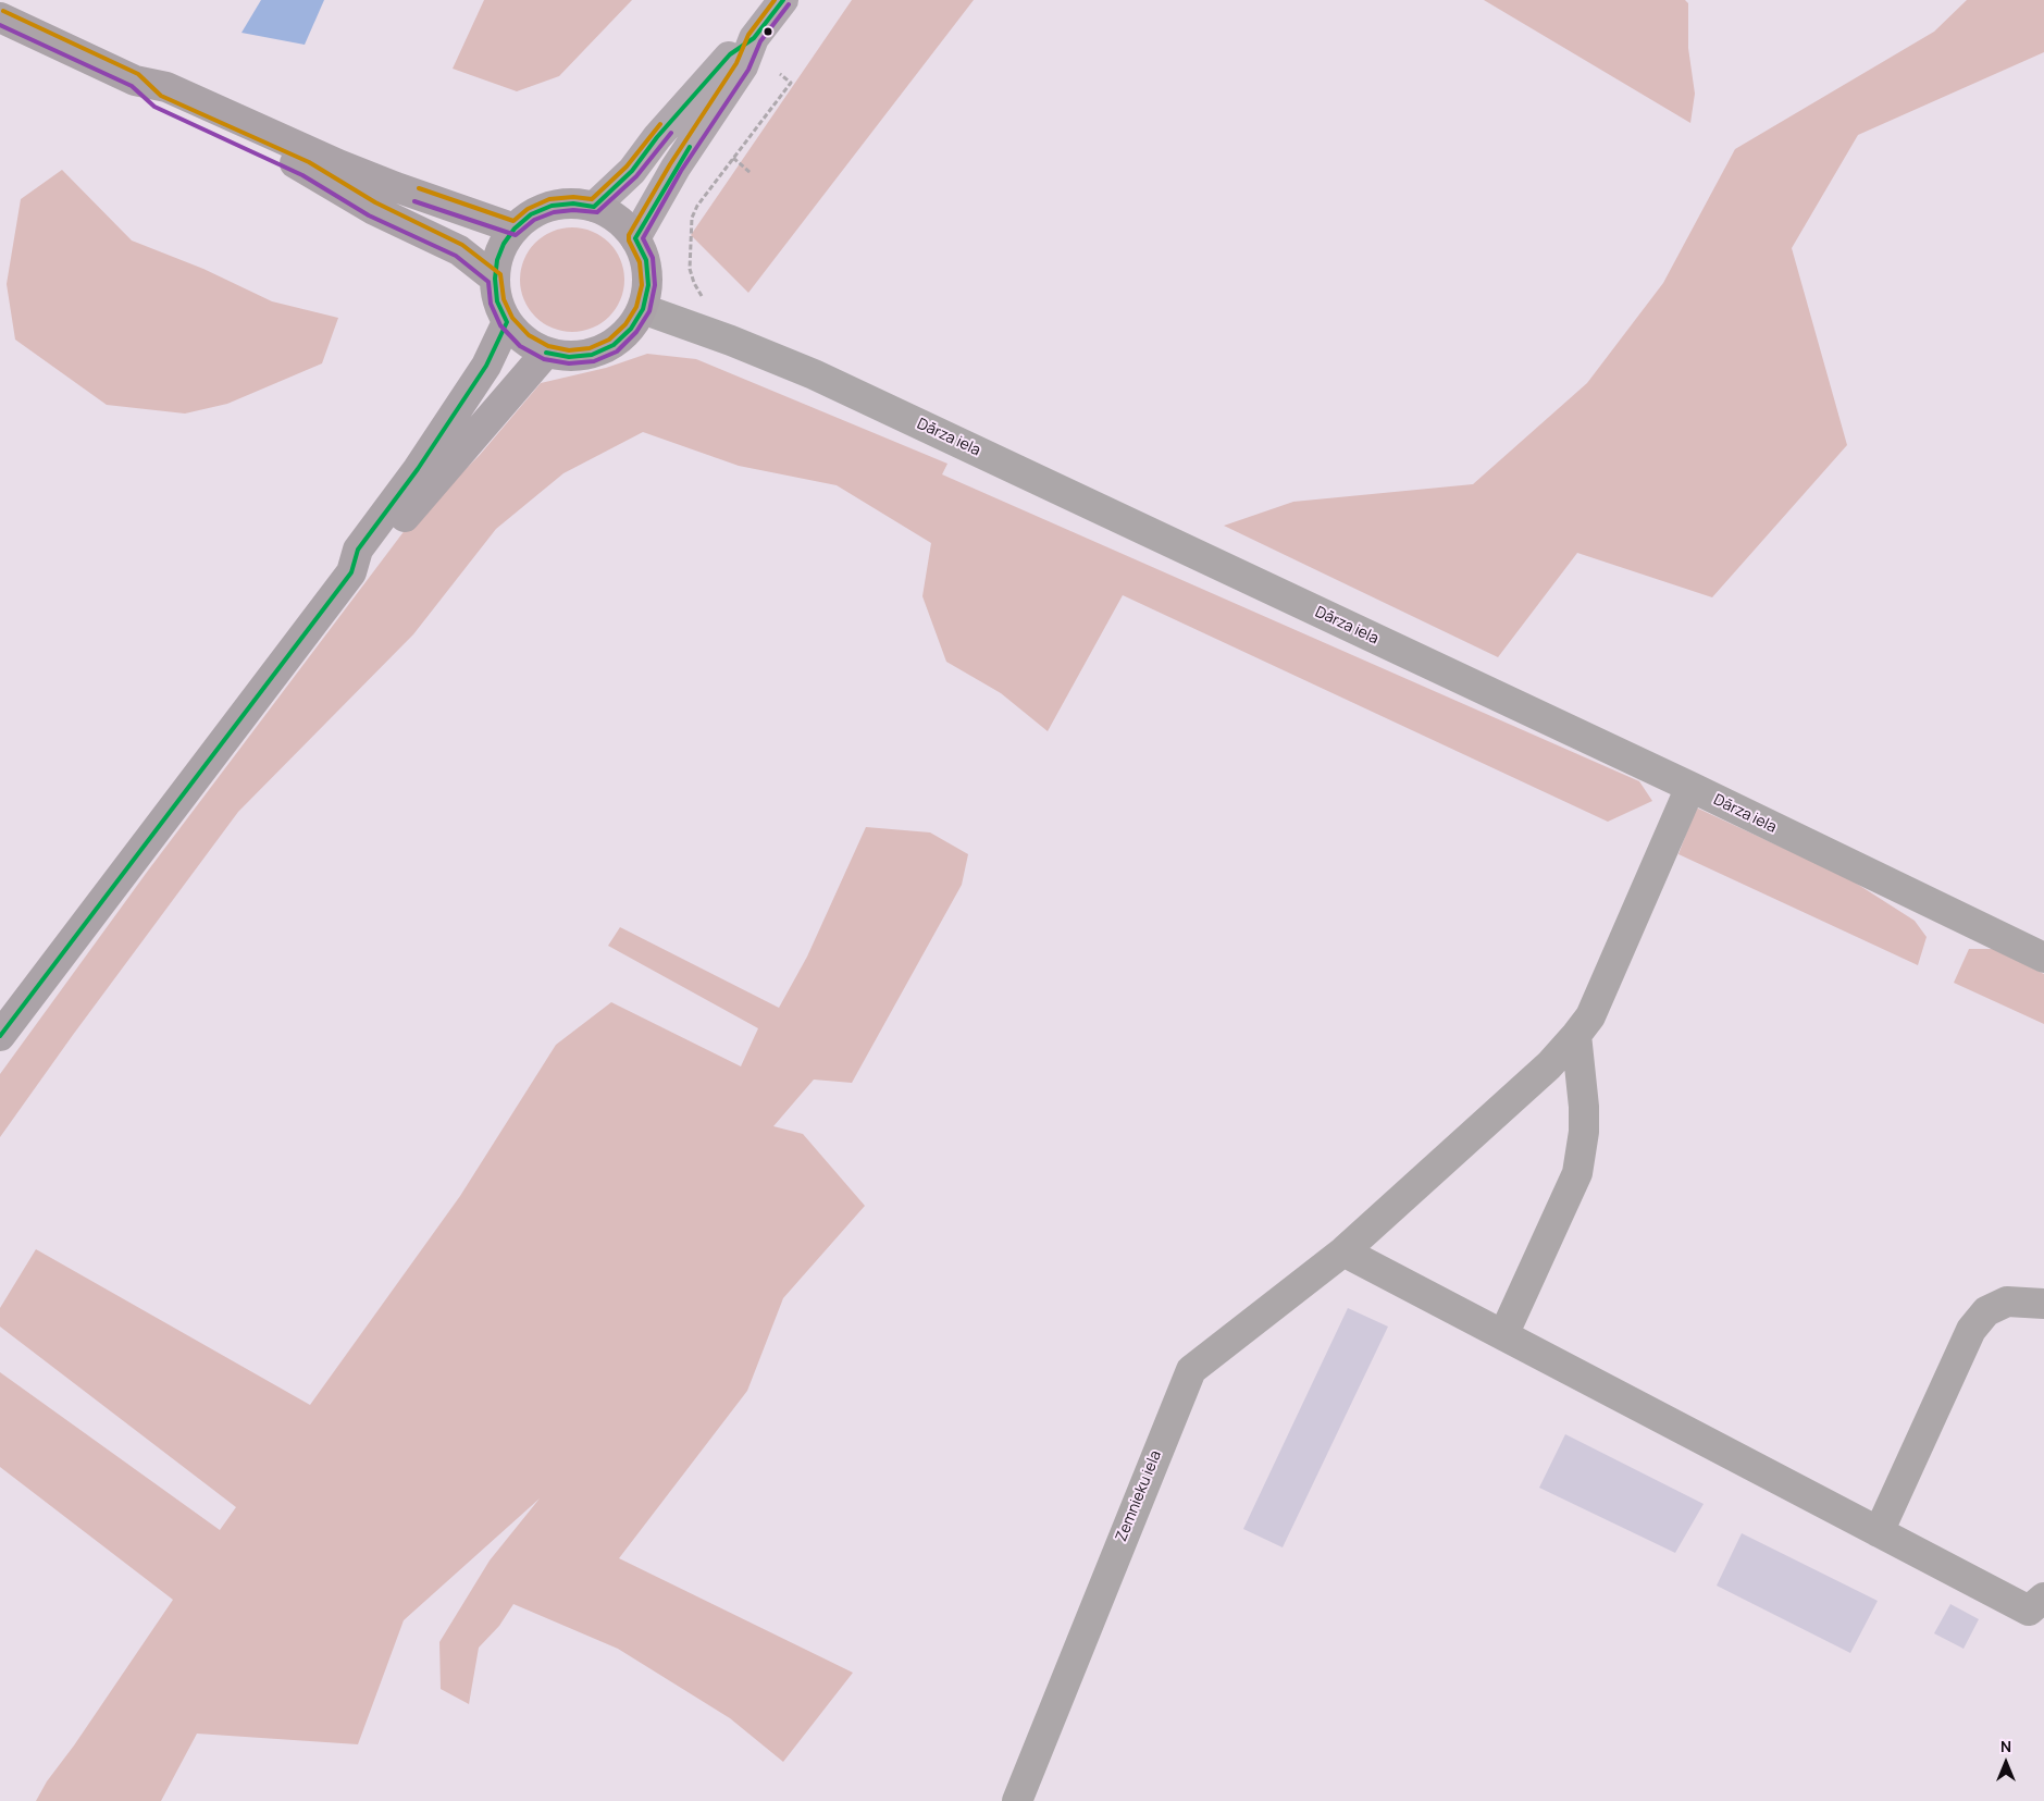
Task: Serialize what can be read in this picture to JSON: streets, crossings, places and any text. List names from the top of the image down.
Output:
{
  "streets": {
    "street": ["Dārza iela", "Zemnieku iela"]
  },
  "crossings": [
    ["Dārza iela", "Zemnieku iela"]
  ],
  "north": "top"
}
